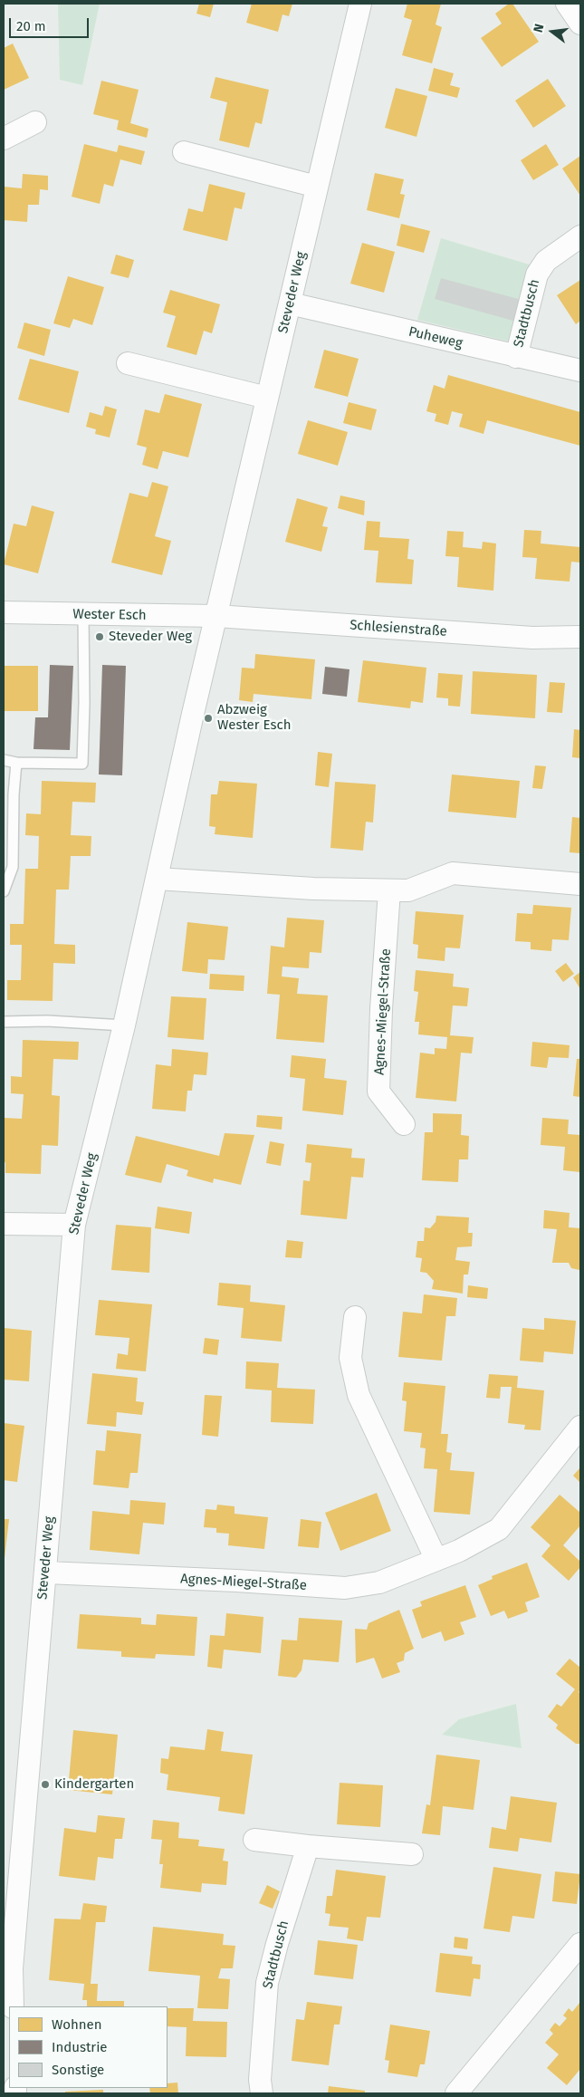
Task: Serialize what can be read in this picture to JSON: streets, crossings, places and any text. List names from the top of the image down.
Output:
{
  "streets": {
    "street": [
      "Steveder Weg",
      "Stadtbusch",
      "Puheweg",
      "Wester Esch",
      "Schlesienstraße",
      "Agnes-Miegel-Straße"
    ]
  },
  "crossings": [
    ["Steveder Weg", "Puheweg"],
    ["Steveder Weg", "Wester Esch"],
    ["Steveder Weg", "Schlesienstraße"],
    ["Steveder Weg", "Agnes-Miegel-Straße"],
    ["Stadtbusch", "Puheweg"],
    ["Wester Esch", "Schlesienstraße"]
  ],
  "places": ["Steveder Weg", "Abzweig Wester Esch", "Kindergarten"],
  "legend": ["Wohnen", "Industrie", "Sonstige"],
  "scale_bar": "20 m",
  "north": "left"
}
